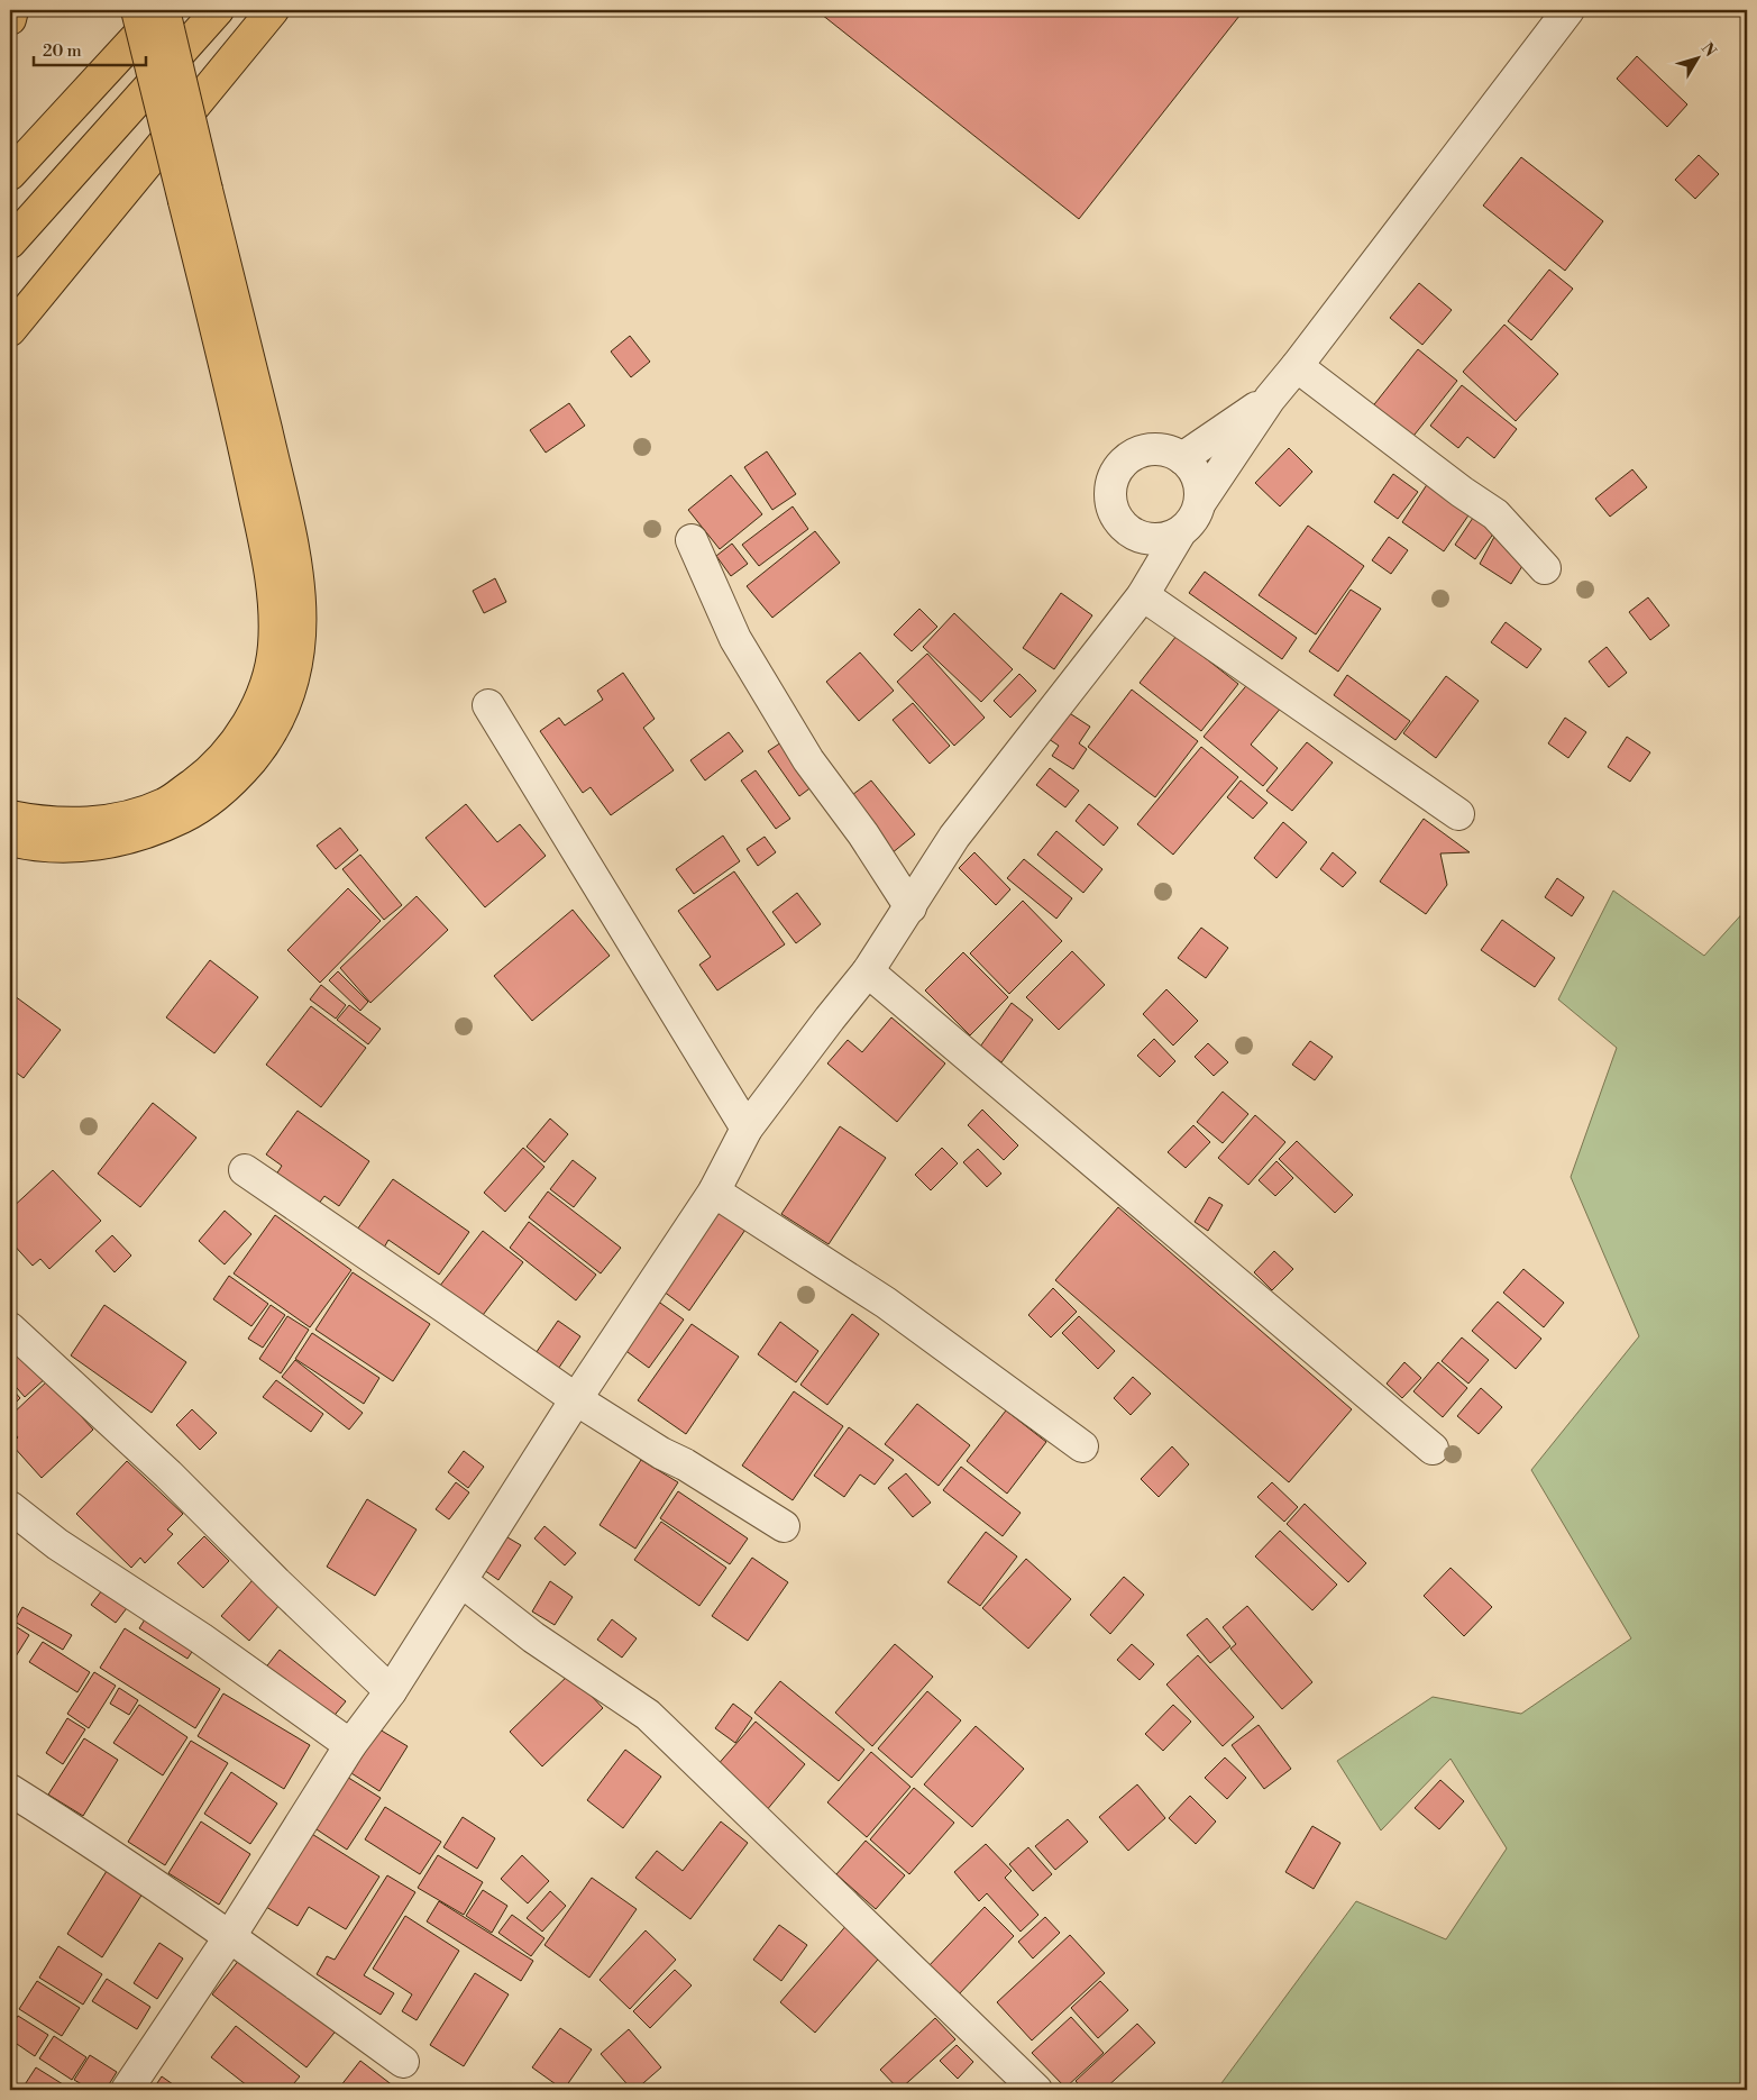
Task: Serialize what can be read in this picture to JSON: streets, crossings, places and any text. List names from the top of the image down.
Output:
{
  "scale_bar": "20 m",
  "north": "top right"
}
